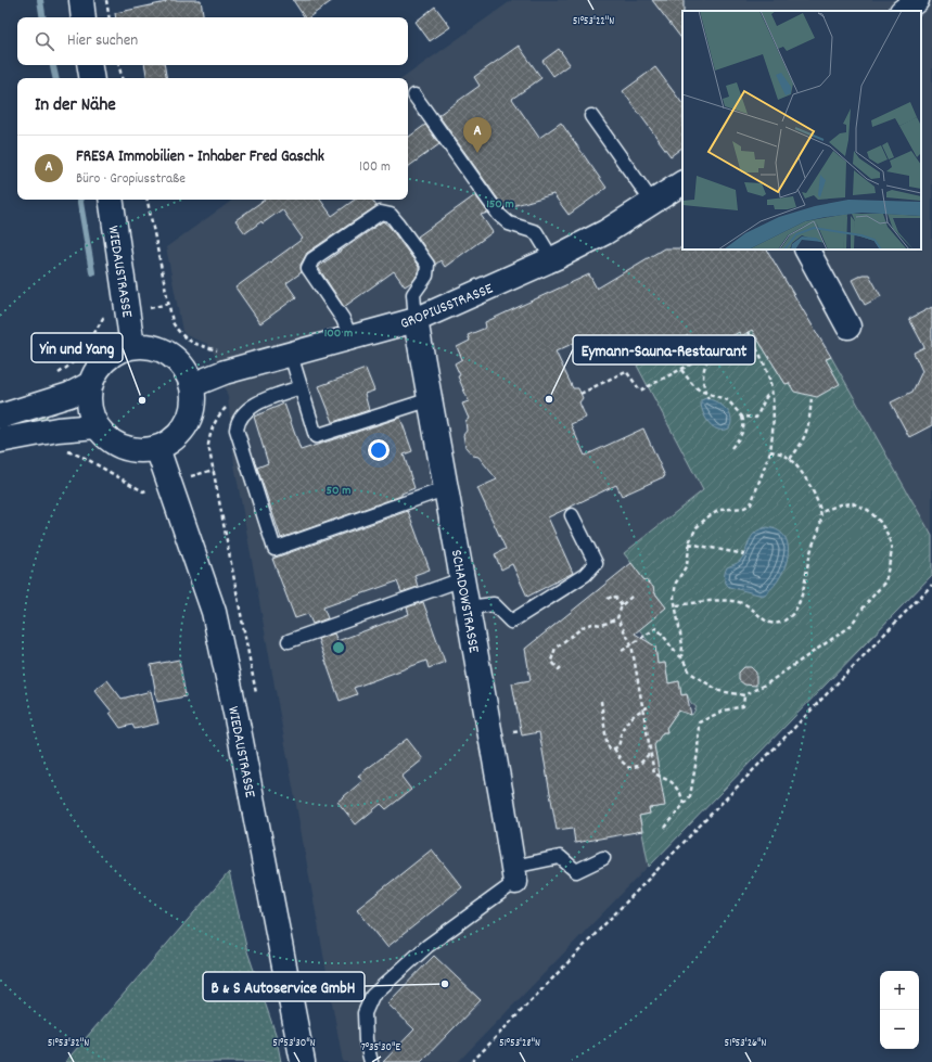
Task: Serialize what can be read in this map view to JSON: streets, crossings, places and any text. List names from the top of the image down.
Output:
{
  "streets": {
    "street": ["WIEDAUSTRASSE", "GROPIUSSTRASSE", "SCHADOWSTRASSE"]
  },
  "crossings": [
    ["WIEDAUSTRASSE", "GROPIUSSTRASSE"],
    ["GROPIUSSTRASSE", "SCHADOWSTRASSE"]
  ],
  "places": ["Eymann-Sauna-Restaurant", "Yin und Yang", "B & S Autoservice GmbH"],
  "page": {
    "search": "Hier suchen",
    "heading": "In der Nähe",
    "pins": "A",
    "list": [
      {
        "mark": "A",
        "name": "FRESA Immobilien - Inhaber Fred Gaschk",
        "note": "Büro · Gropiusstraße",
        "value": "100 m"
      }
    ],
    "map_buttons": ["+", "−"]
  },
  "coordinates": [
    "51°53'22\"N",
    "51°53'32\"N",
    "51°53'30\"N",
    "51°53'28\"N",
    "51°53'26\"N",
    "7°35'30\"E"
  ],
  "rings": ["150 m", "100 m", "50 m"]
}
